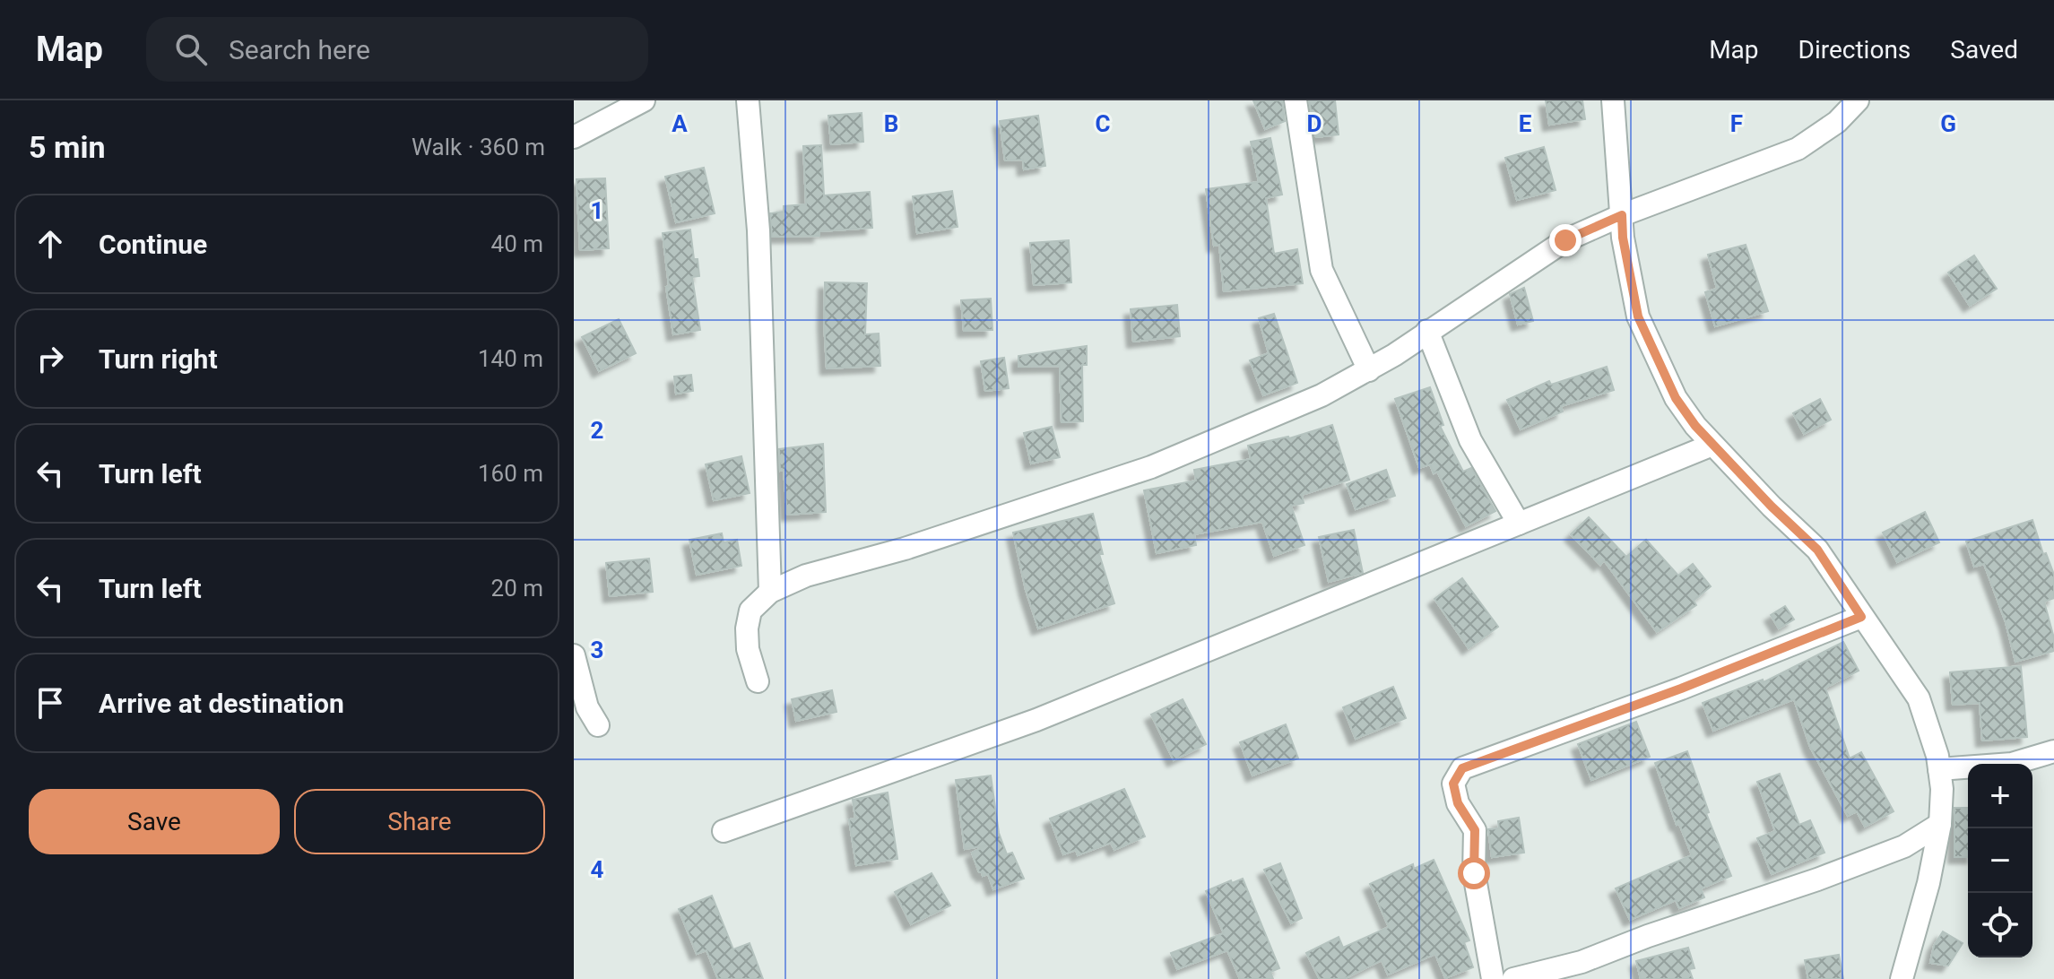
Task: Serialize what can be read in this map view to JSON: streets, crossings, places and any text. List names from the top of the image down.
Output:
{
  "page": {
    "header": "Map",
    "search": "Search here",
    "nav": ["Map", "Directions", "Saved"],
    "heading": ["5 min", "Walk · 360 m"],
    "list": [
      ["Continue", "40 m"],
      ["Turn right", "140 m"],
      ["Turn left", "160 m"],
      ["Turn left", "20 m"],
      "Arrive at destination"
    ],
    "map_buttons": ["+", "−"],
    "buttons": ["Save", "Share"]
  },
  "grid": {
    "columns": [
      "A",
      "B",
      "C",
      "D",
      "E",
      "F",
      "G"
    ],
    "rows": [
      "1",
      "2",
      "3",
      "4"
    ]
  }
}
